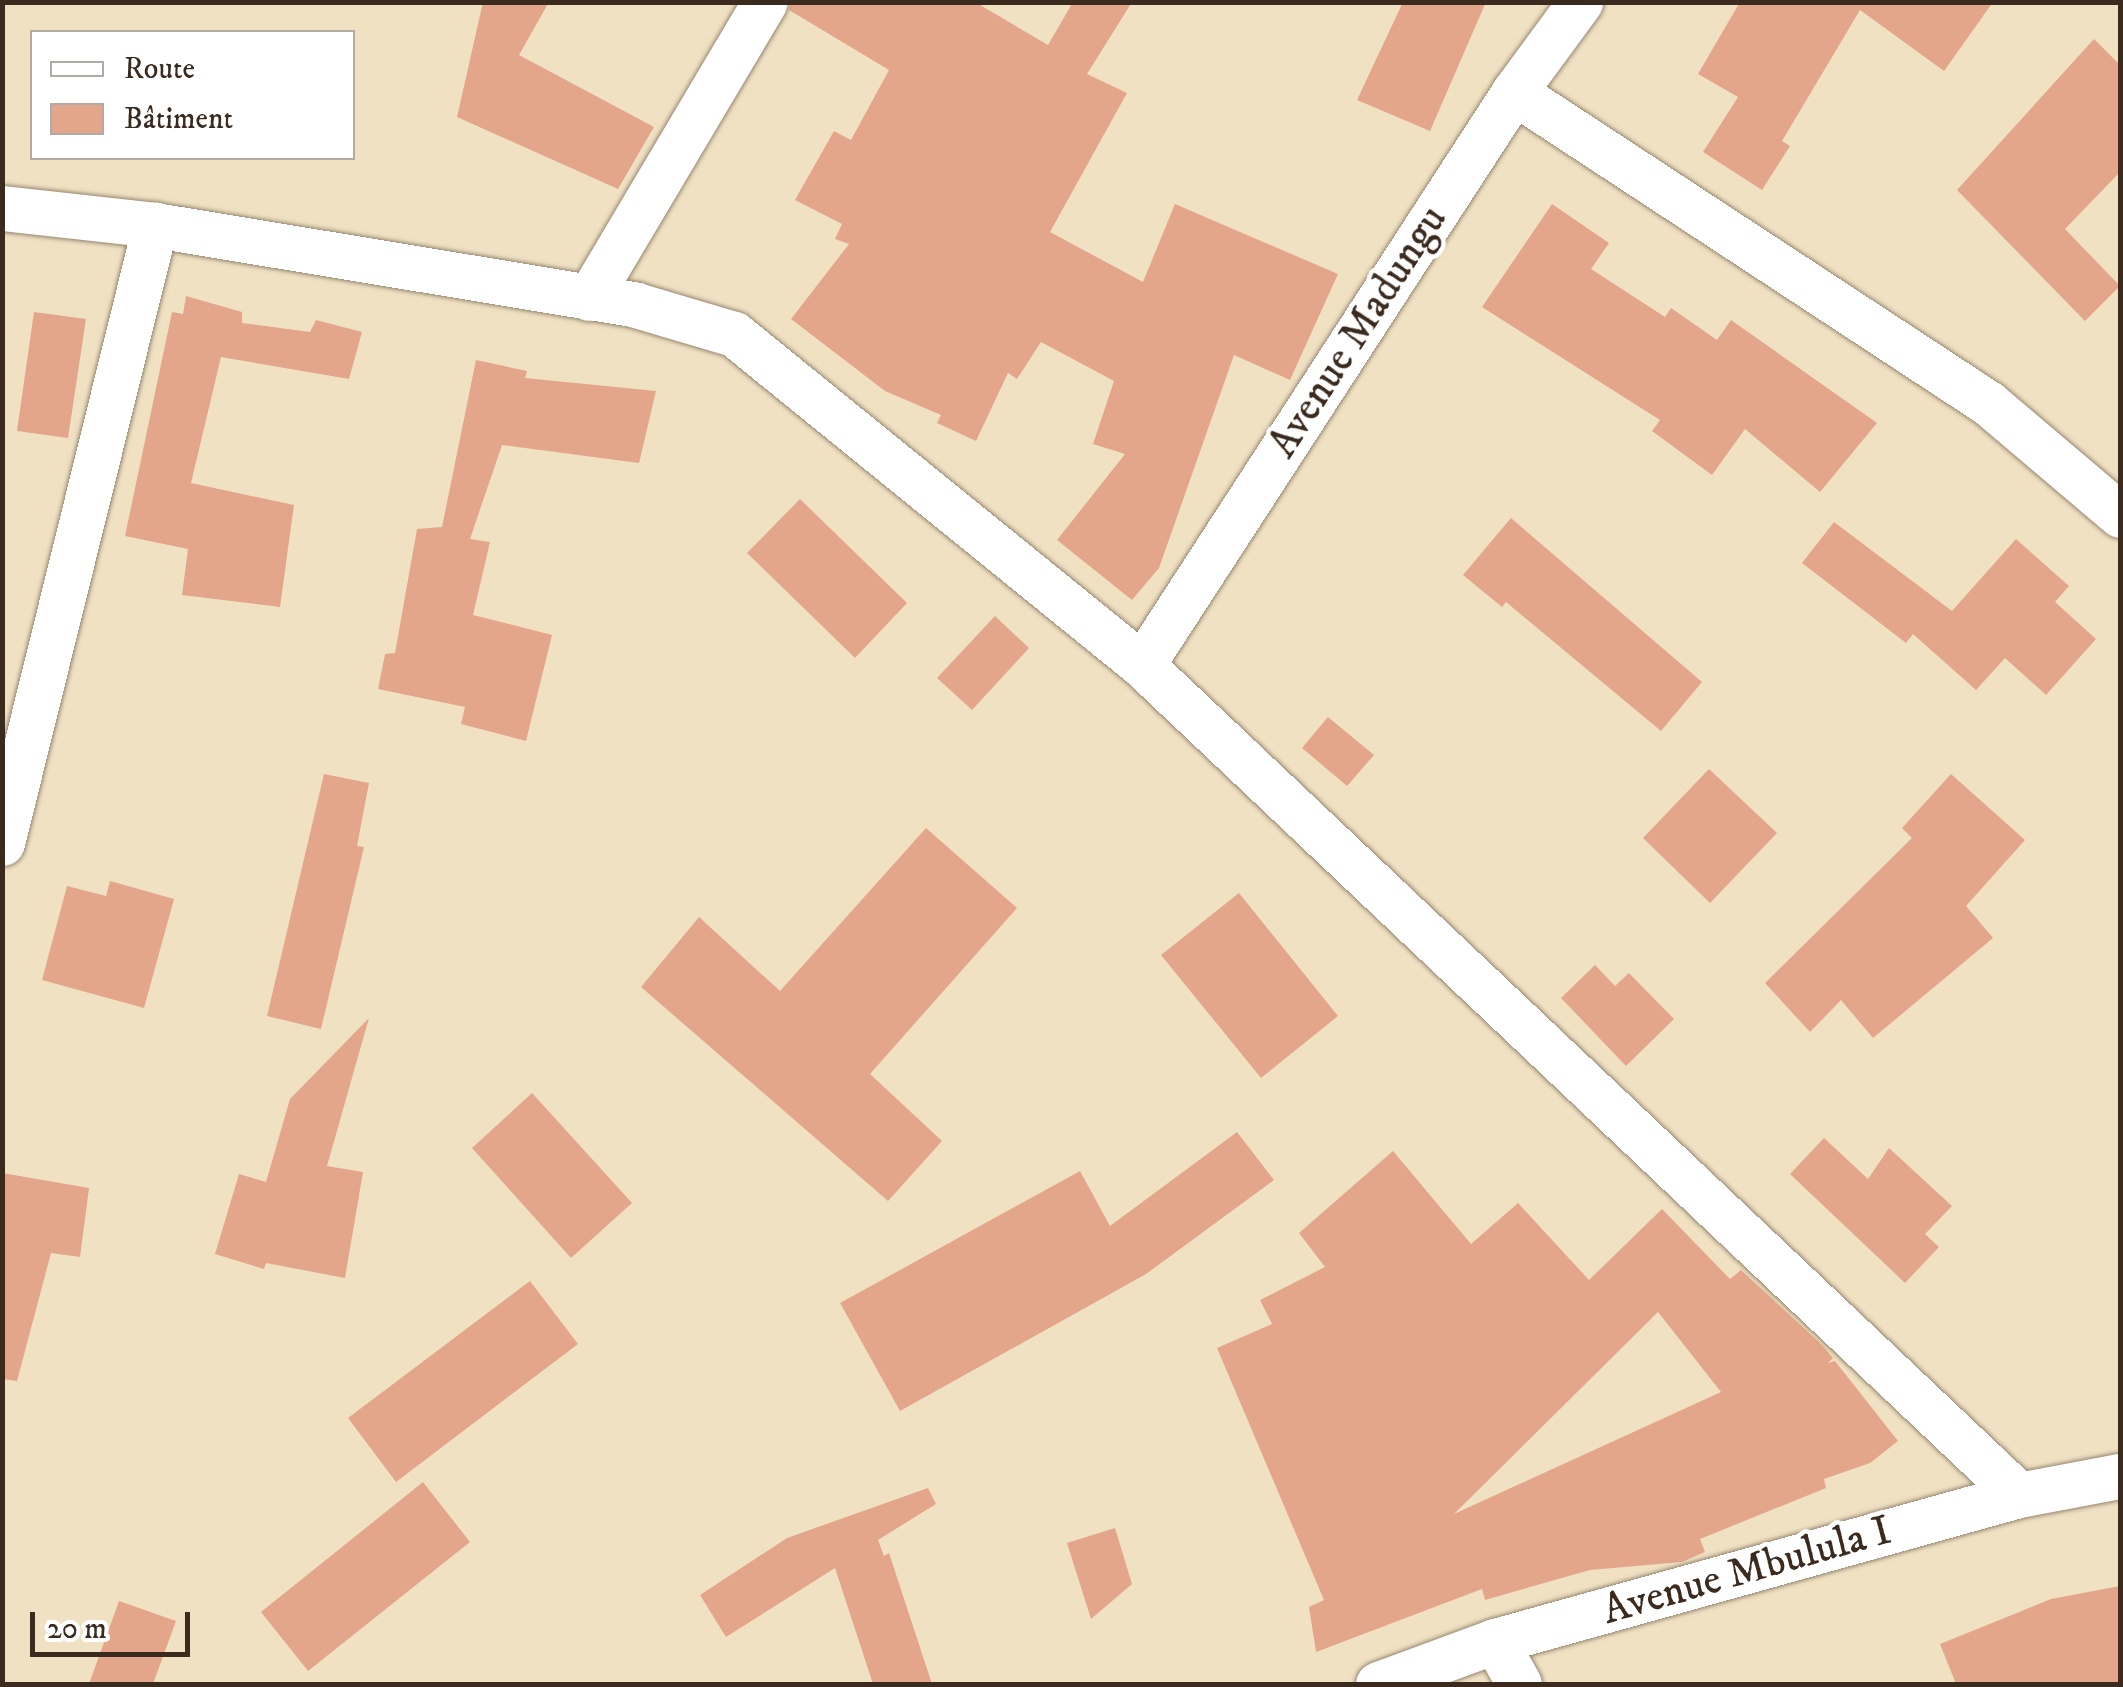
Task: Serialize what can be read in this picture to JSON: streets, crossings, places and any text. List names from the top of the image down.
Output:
{
  "streets": {
    "street": ["Avenue Madungu", "Avenue Mbulula I"]
  },
  "legend": ["Route", "Bâtiment"],
  "scale_bar": "20 m"
}
